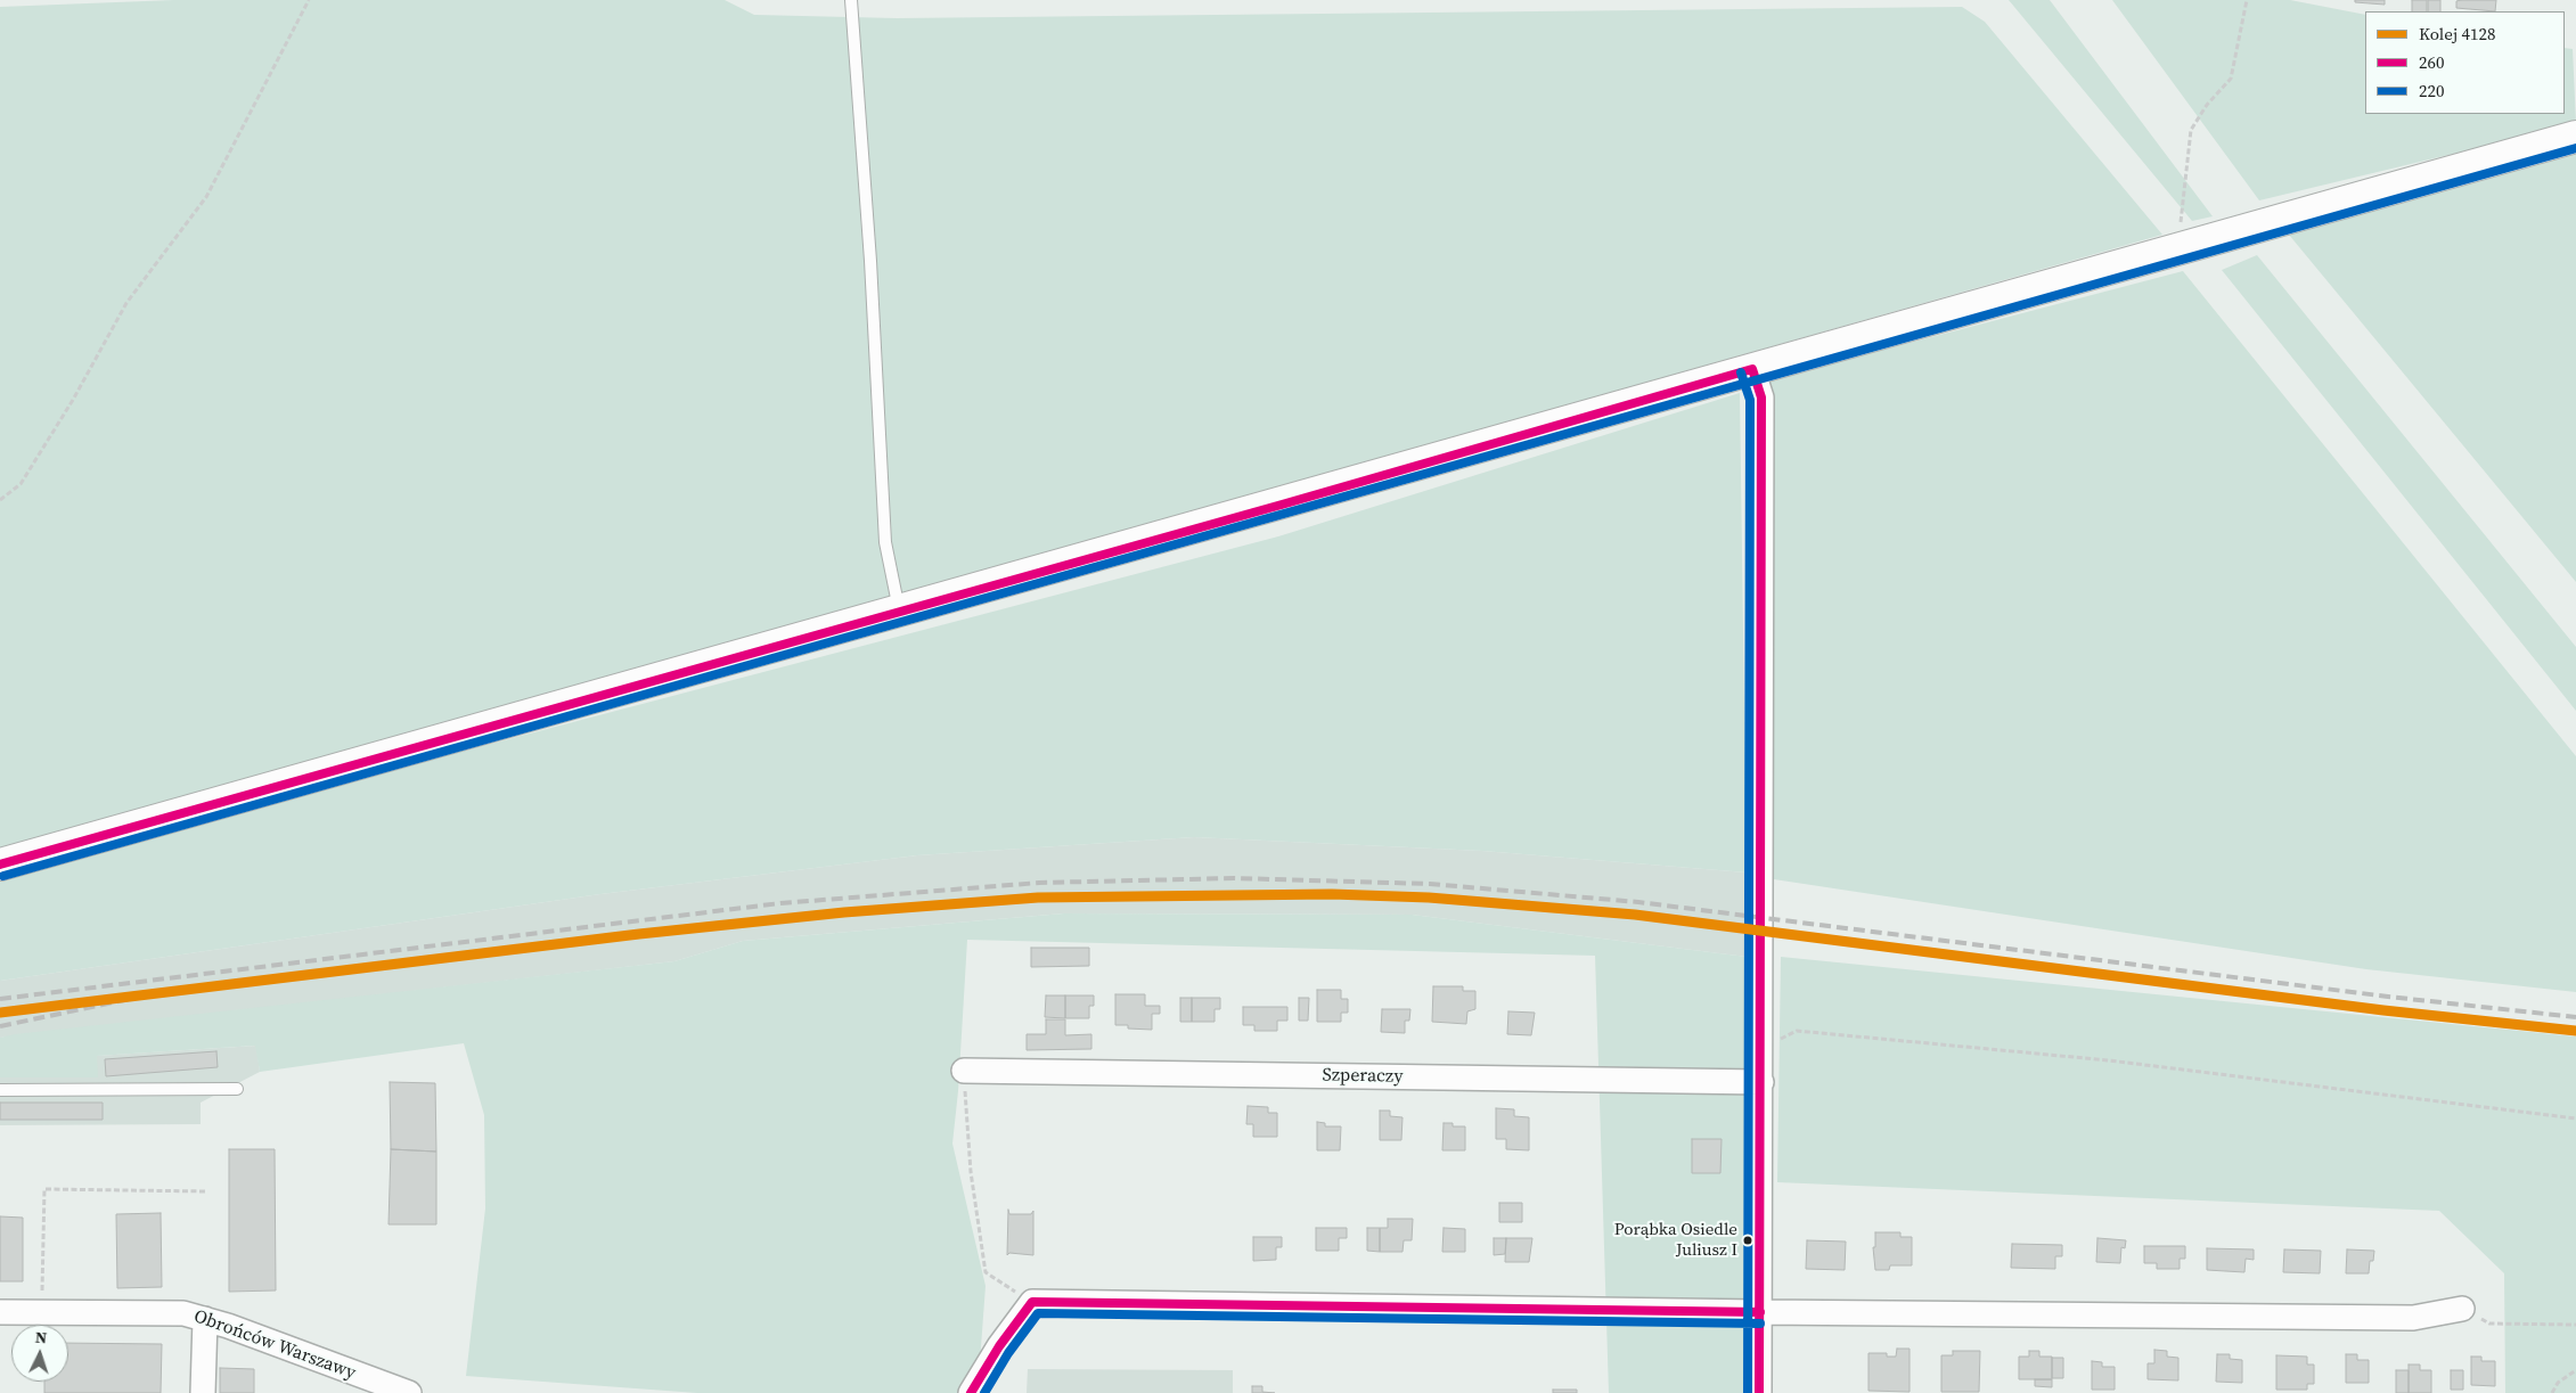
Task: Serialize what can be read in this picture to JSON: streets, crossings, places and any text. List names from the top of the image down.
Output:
{
  "streets": {
    "street": ["Szperaczy", "Obrońców Warszawy"]
  },
  "places": ["Porąbka Osiedle Juliusz I"],
  "lines": ["transit line 220", "transit line 260", "rail line 4128"],
  "legend": ["Kolej 4128", "260", "220"],
  "north": "top"
}
